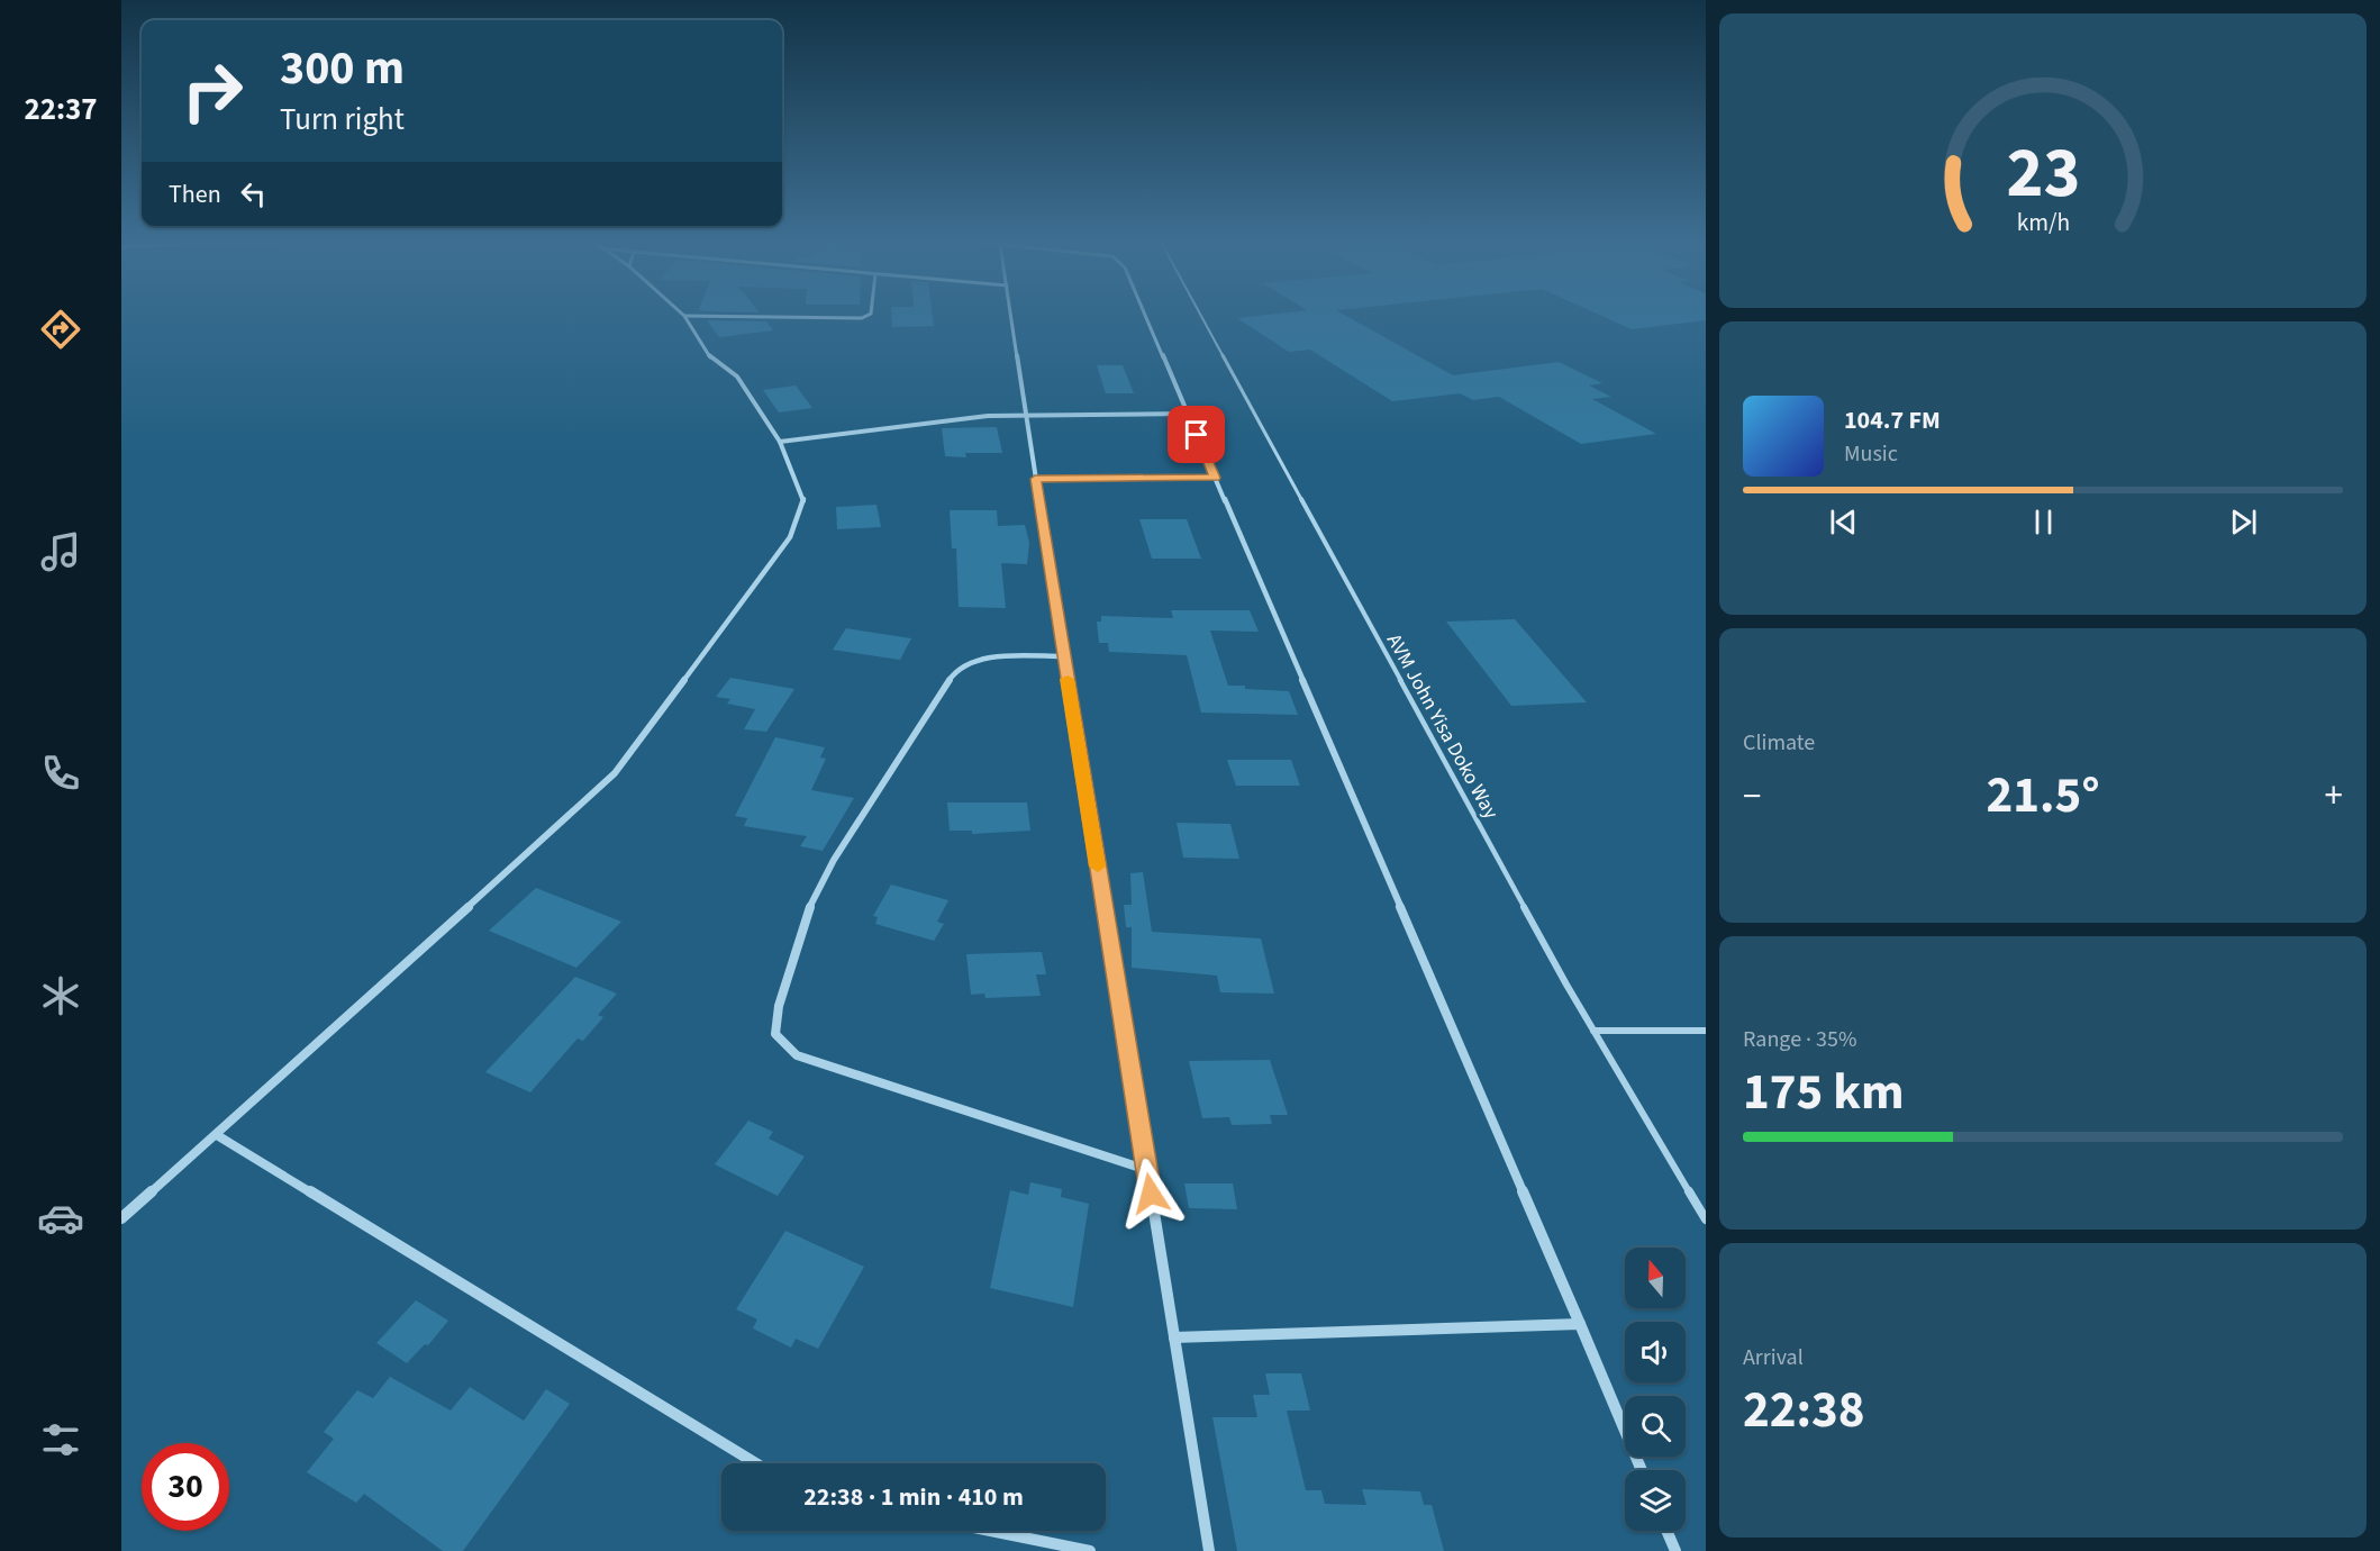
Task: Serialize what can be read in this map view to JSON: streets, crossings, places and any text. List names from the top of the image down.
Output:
{
  "streets": {
    "lane": ["AVM John Yisa Doko Way"]
  },
  "north": "top",
  "page": {
    "tabs": "22:37",
    "turn": ["300 m", "Turn right"],
    "then": "Then",
    "song": ["104.7 FM", "Music"],
    "tile": [
      "Climate",
      ["Range · 35%", "175 km"],
      ["Arrival", "22:38"]
    ],
    "heat": ["−", "21.5°", "+"],
    "limit": "30",
    "trip": "22:38 · 1 min · 410 m",
    "gauge": ["23", "km/h"]
  }
}
